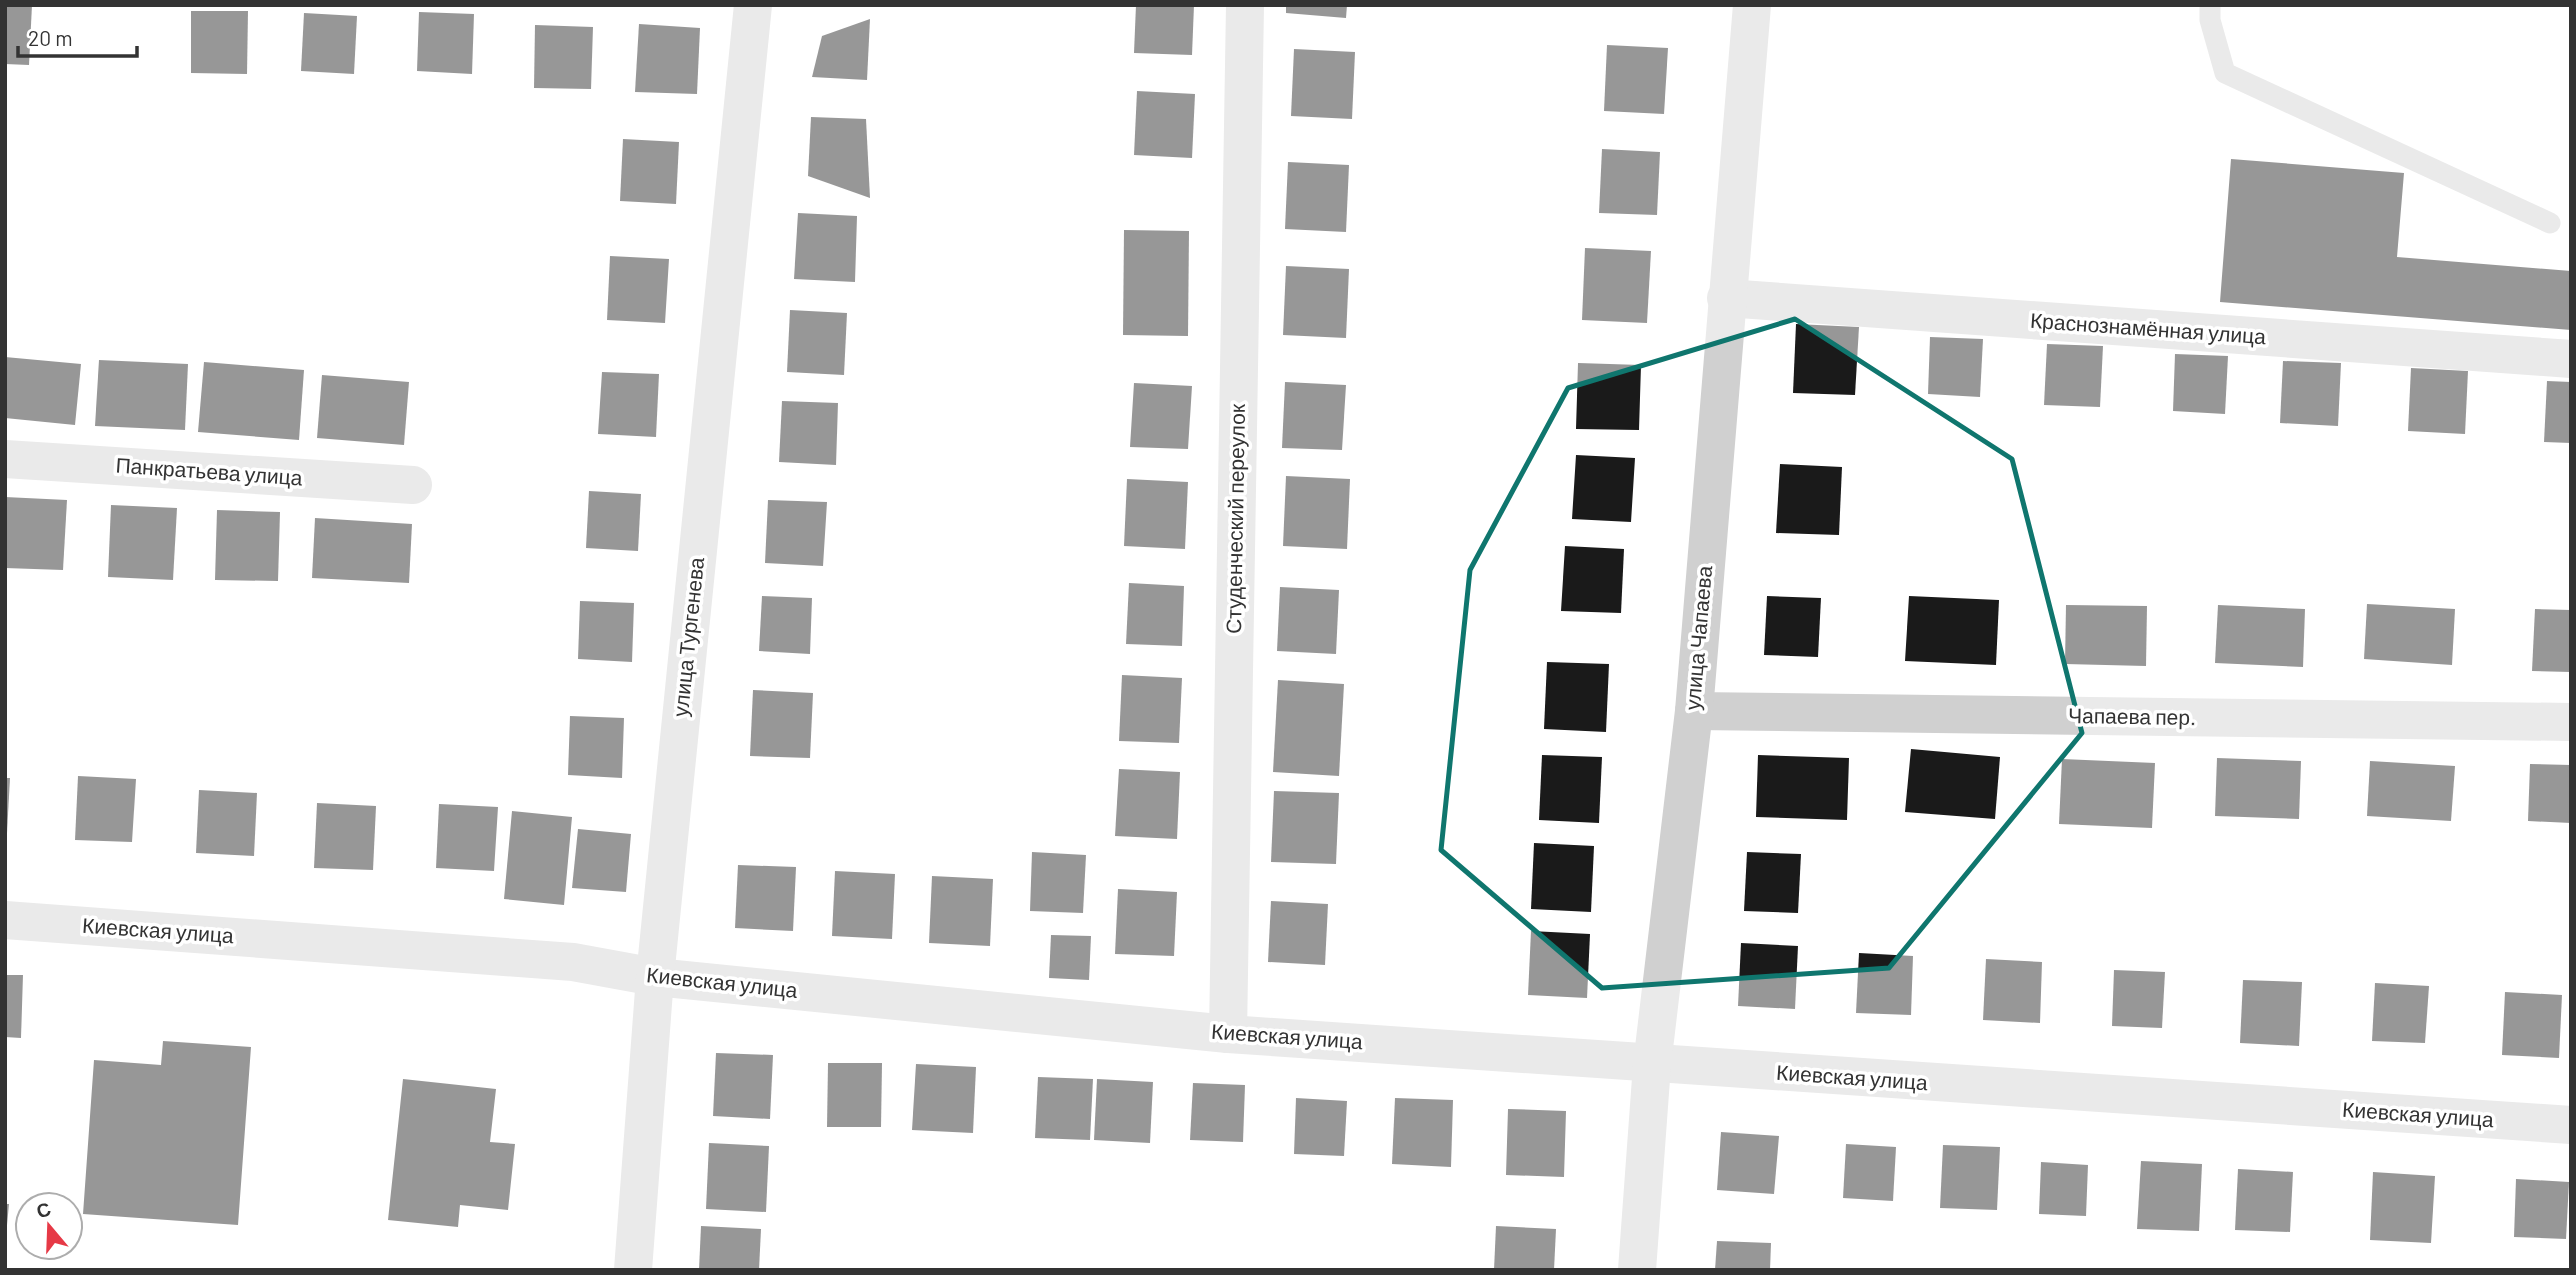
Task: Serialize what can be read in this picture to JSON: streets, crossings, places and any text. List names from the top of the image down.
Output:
{
  "streets": {
    "street": [
      "Краснознамённая улица",
      "Панкратьева улица",
      "Студенческий переулок",
      "улица Тургенева",
      "улица Чапаева",
      "Чапаева пер.",
      "Киевская улица"
    ]
  },
  "crossings": [
    ["Краснознамённая улица", "улица Чапаева"],
    ["Студенческий переулок", "Киевская улица"],
    ["улица Тургенева", "Киевская улица"],
    ["улица Чапаева", "Чапаева пер."],
    ["улица Чапаева", "Киевская улица"]
  ],
  "scale_bar": "20 m",
  "north": "top"
}
